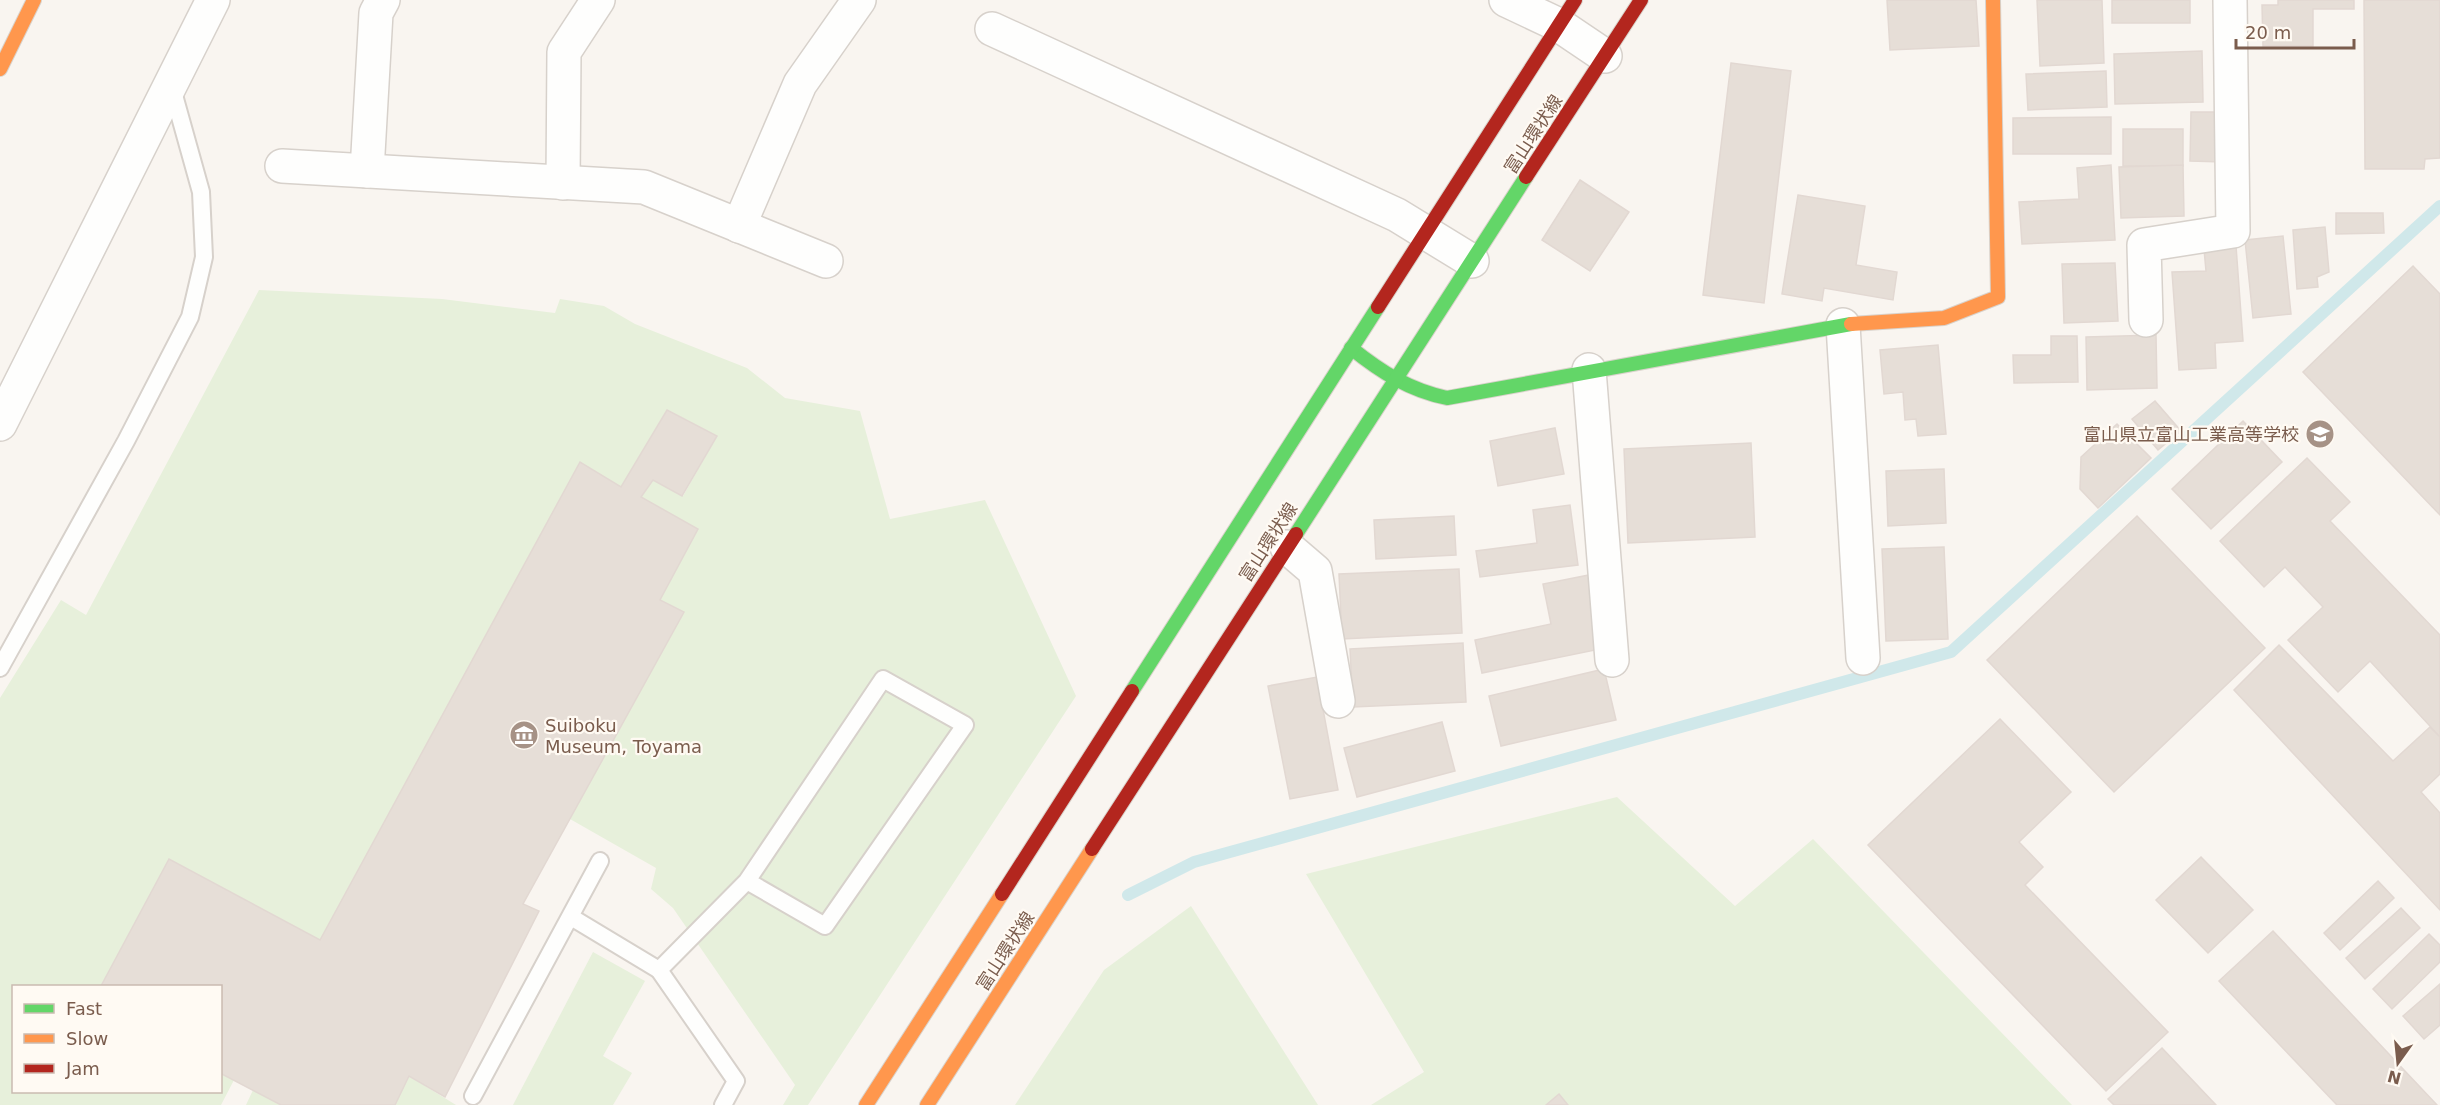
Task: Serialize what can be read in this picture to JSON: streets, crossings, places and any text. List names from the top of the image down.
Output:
{
  "streets": {
    "main road": ["富山環状線"]
  },
  "places": {
    "school or university": ["富山県立富山工業高等学校"],
    "museum": ["Suiboku Museum, Toyama"]
  },
  "legend": ["Fast", "Slow", "Jam"],
  "scale_bar": "20 m",
  "north": "bottom"
}
